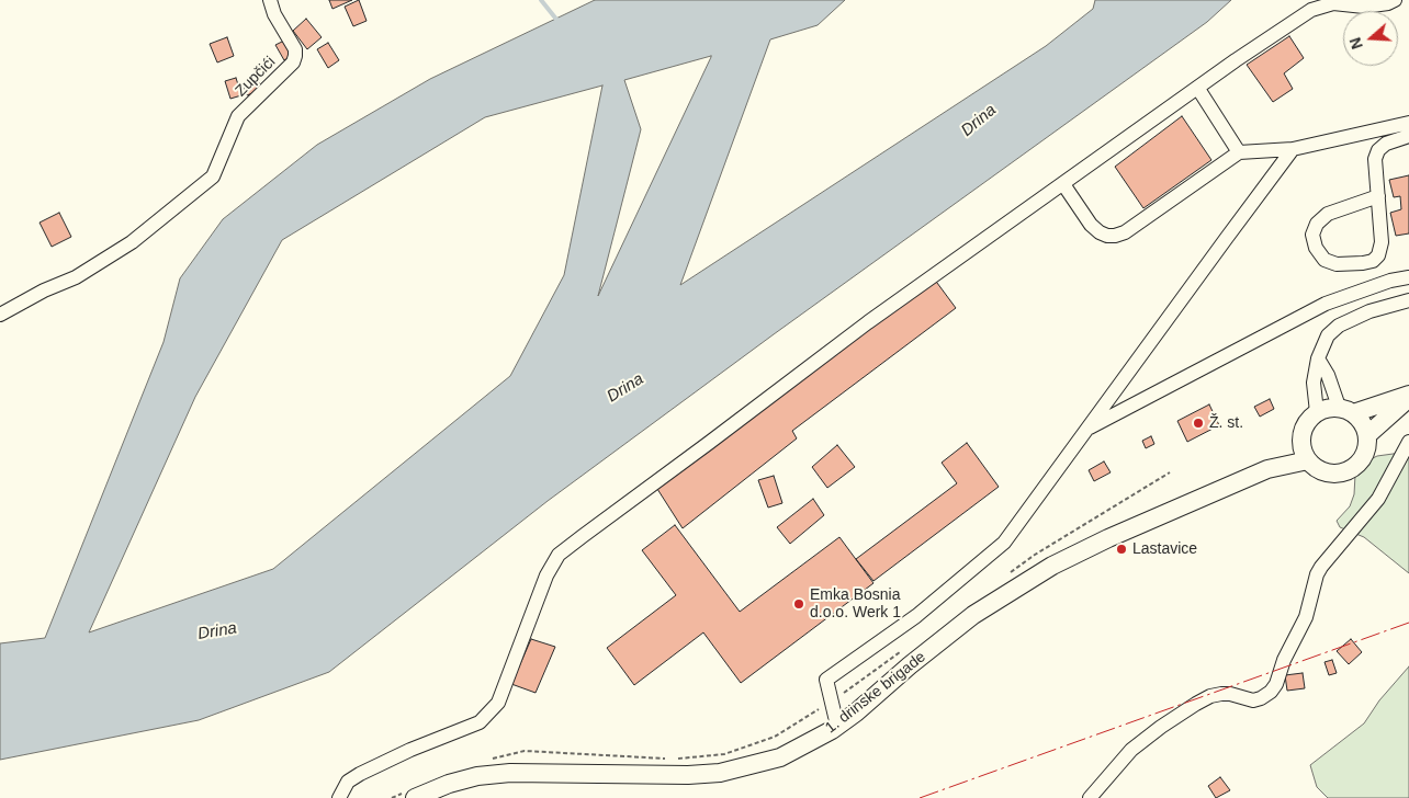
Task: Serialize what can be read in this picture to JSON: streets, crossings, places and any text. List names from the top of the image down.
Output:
{
  "streets": {
    "main road": ["1. drinske brigade"],
    "street": ["Zupčići"]
  },
  "water": ["Drina"],
  "places": ["Ž. st.", "Lastavice", "Emka Bosnia d.o.o. Werk 1"],
  "north": "left"
}
